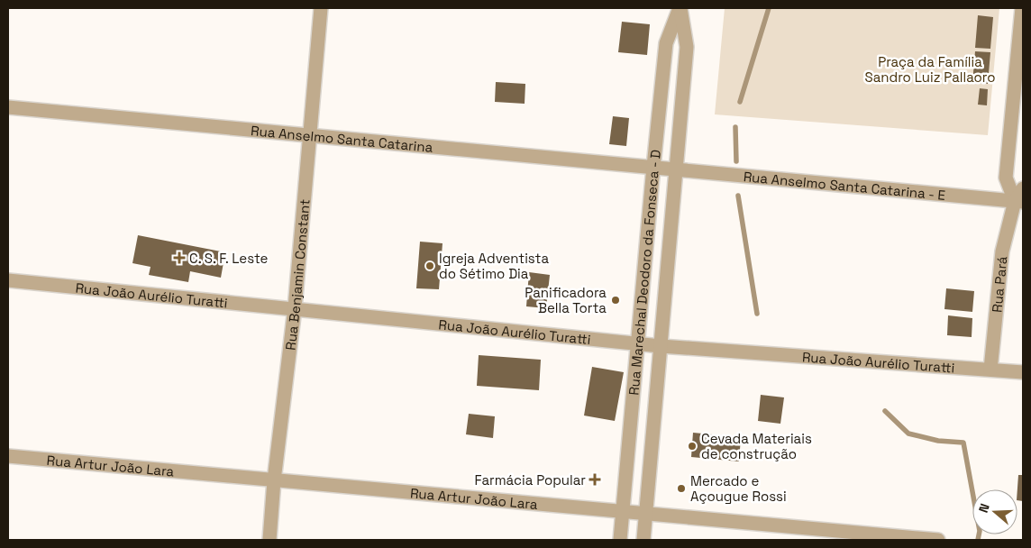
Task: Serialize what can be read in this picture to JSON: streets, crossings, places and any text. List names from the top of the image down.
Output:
{
  "streets": {
    "street": [
      "Rua Anselmo Santa Catarina",
      "Rua Anselmo Santa Catarina - E",
      "Rua Marechal Deodoro da Fonseca - D",
      "Rua Benjamin Constant",
      "Rua Pará",
      "Rua João Aurélio Turatti",
      "Rua Artur João Lara"
    ]
  },
  "crossings": [
    ["Rua Anselmo Santa Catarina", "Rua Anselmo Santa Catarina - E"],
    ["Rua Anselmo Santa Catarina", "Rua Marechal Deodoro da Fonseca - D"],
    ["Rua Anselmo Santa Catarina", "Rua Benjamin Constant"],
    ["Rua Anselmo Santa Catarina - E", "Rua Marechal Deodoro da Fonseca - D"],
    ["Rua Anselmo Santa Catarina - E", "Rua Pará"],
    ["Rua Marechal Deodoro da Fonseca - D", "Rua João Aurélio Turatti"],
    ["Rua Marechal Deodoro da Fonseca - D", "Rua Artur João Lara"],
    ["Rua Benjamin Constant", "Rua João Aurélio Turatti"],
    ["Rua Benjamin Constant", "Rua Artur João Lara"],
    ["Rua Pará", "Rua João Aurélio Turatti"]
  ],
  "parks": ["Praça da Família Sandro Luiz Pallaoro"],
  "places": {
    "health": ["C. S. F. Leste", "Farmácia Popular"],
    "other": [
      "Igreja Adventista do Sétimo Dia",
      "Panificadora Bella Torta",
      "Cevada Materiais de construção",
      "Mercado e Açougue Rossi"
    ]
  },
  "north": "left"
}
